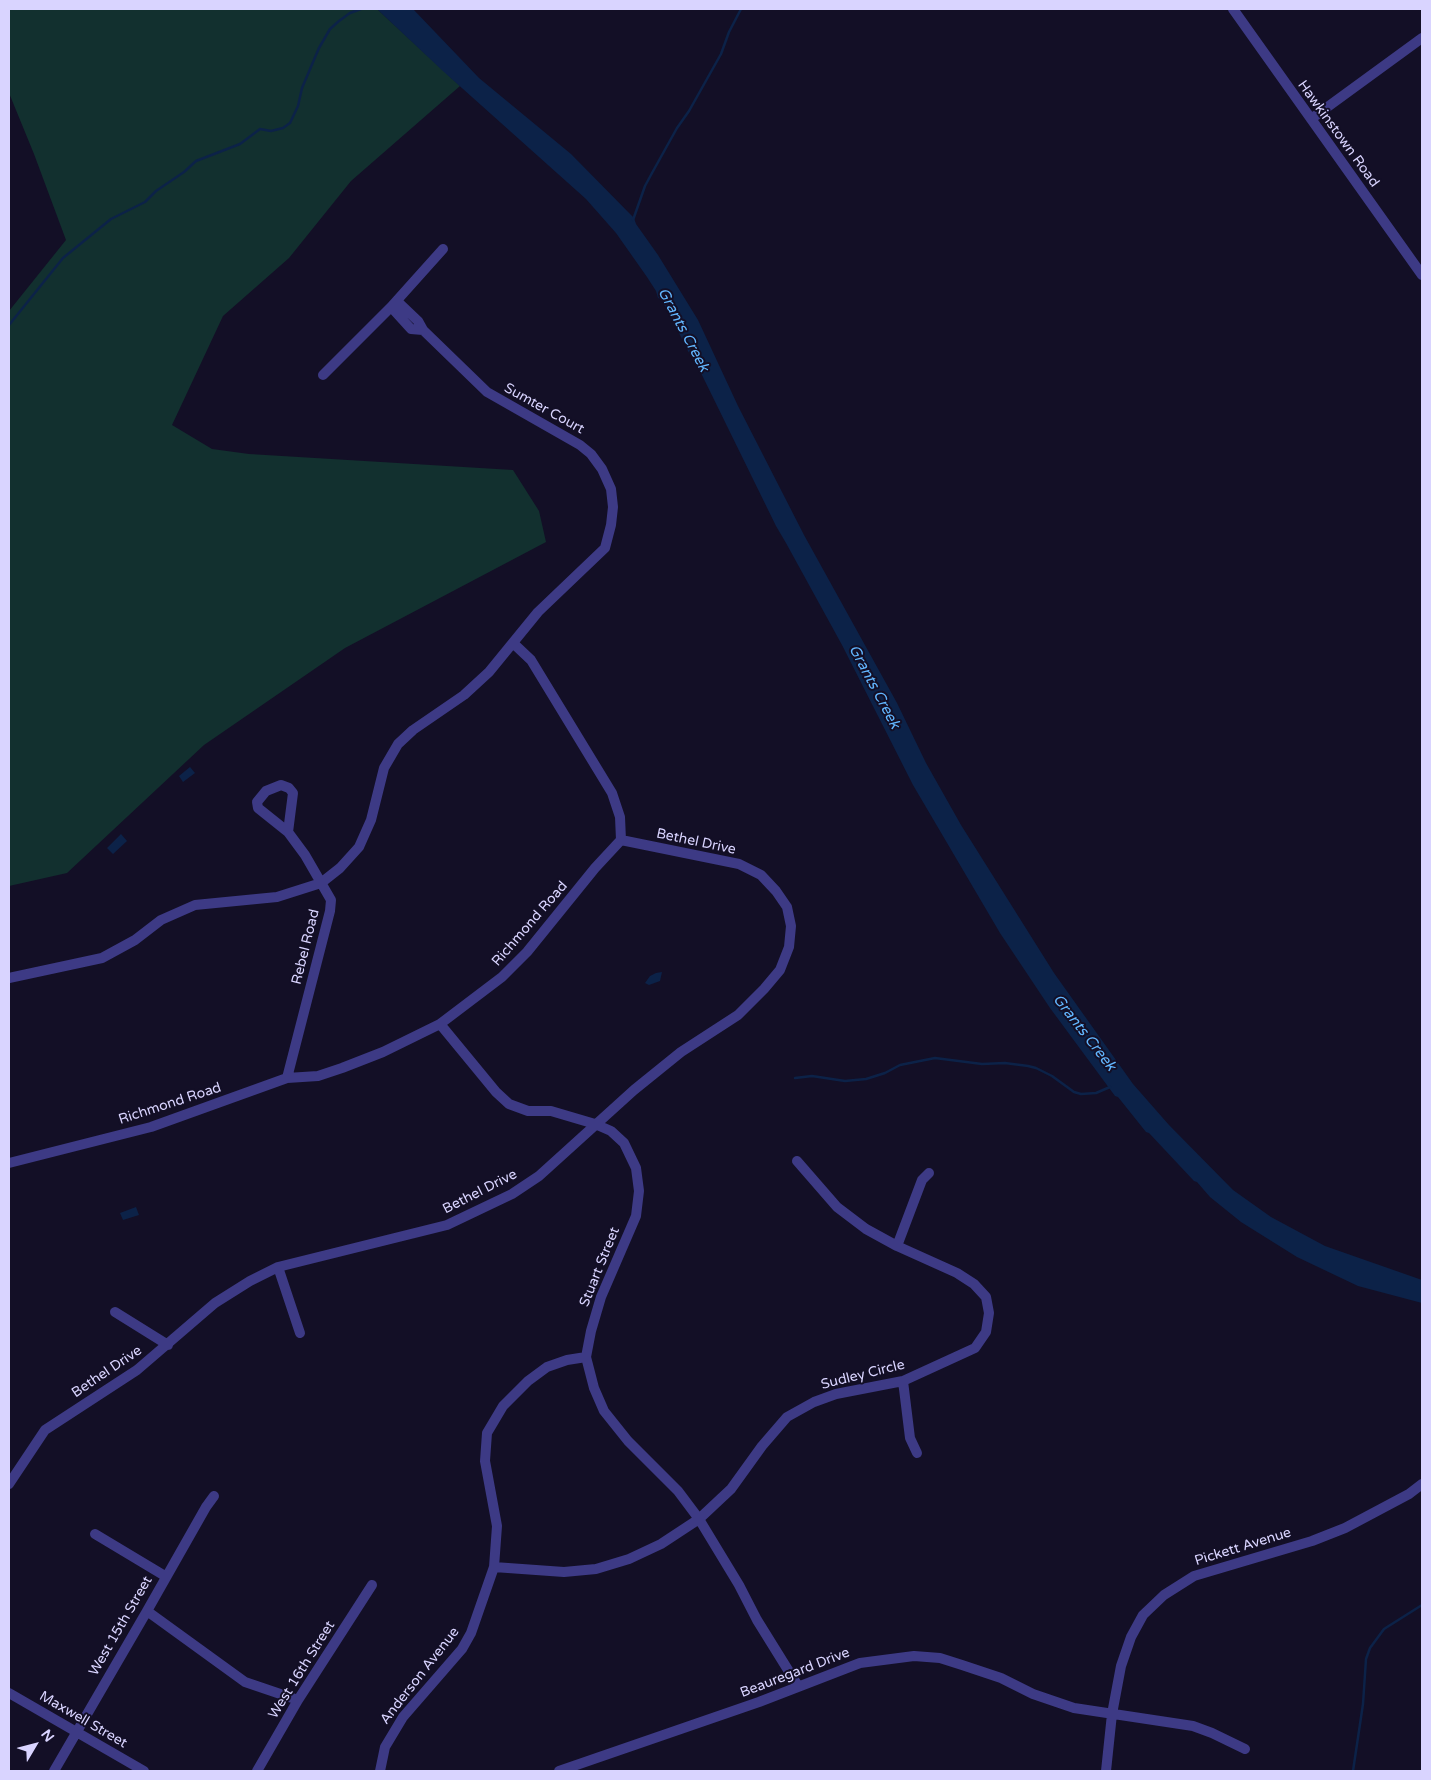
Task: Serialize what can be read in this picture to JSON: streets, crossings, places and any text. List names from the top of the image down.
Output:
{
  "streets": {
    "street": [
      "Hawkinstown Road",
      "Sumter Court",
      "Bethel Drive",
      "Richmond Road",
      "Rebel Road",
      "Stuart Street",
      "Sudley Circle",
      "Pickett Avenue",
      "West 15th Street",
      "West 16th Street",
      "Beauregard Drive",
      "Anderson Avenue",
      "Maxwell Street"
    ]
  },
  "crossings": [
    ["Sumter Court", "Rebel Road"],
    ["Bethel Drive", "Richmond Road"],
    ["Bethel Drive", "Stuart Street"],
    ["Richmond Road", "Rebel Road"],
    ["Richmond Road", "Stuart Street"],
    ["Stuart Street", "Sudley Circle"],
    ["Stuart Street", "Beauregard Drive"],
    ["Stuart Street", "Anderson Avenue"],
    ["Sudley Circle", "Anderson Avenue"],
    ["Pickett Avenue", "Beauregard Drive"],
    ["West 15th Street", "Maxwell Street"]
  ],
  "water": ["Grants Creek"],
  "north": "top right"
}
